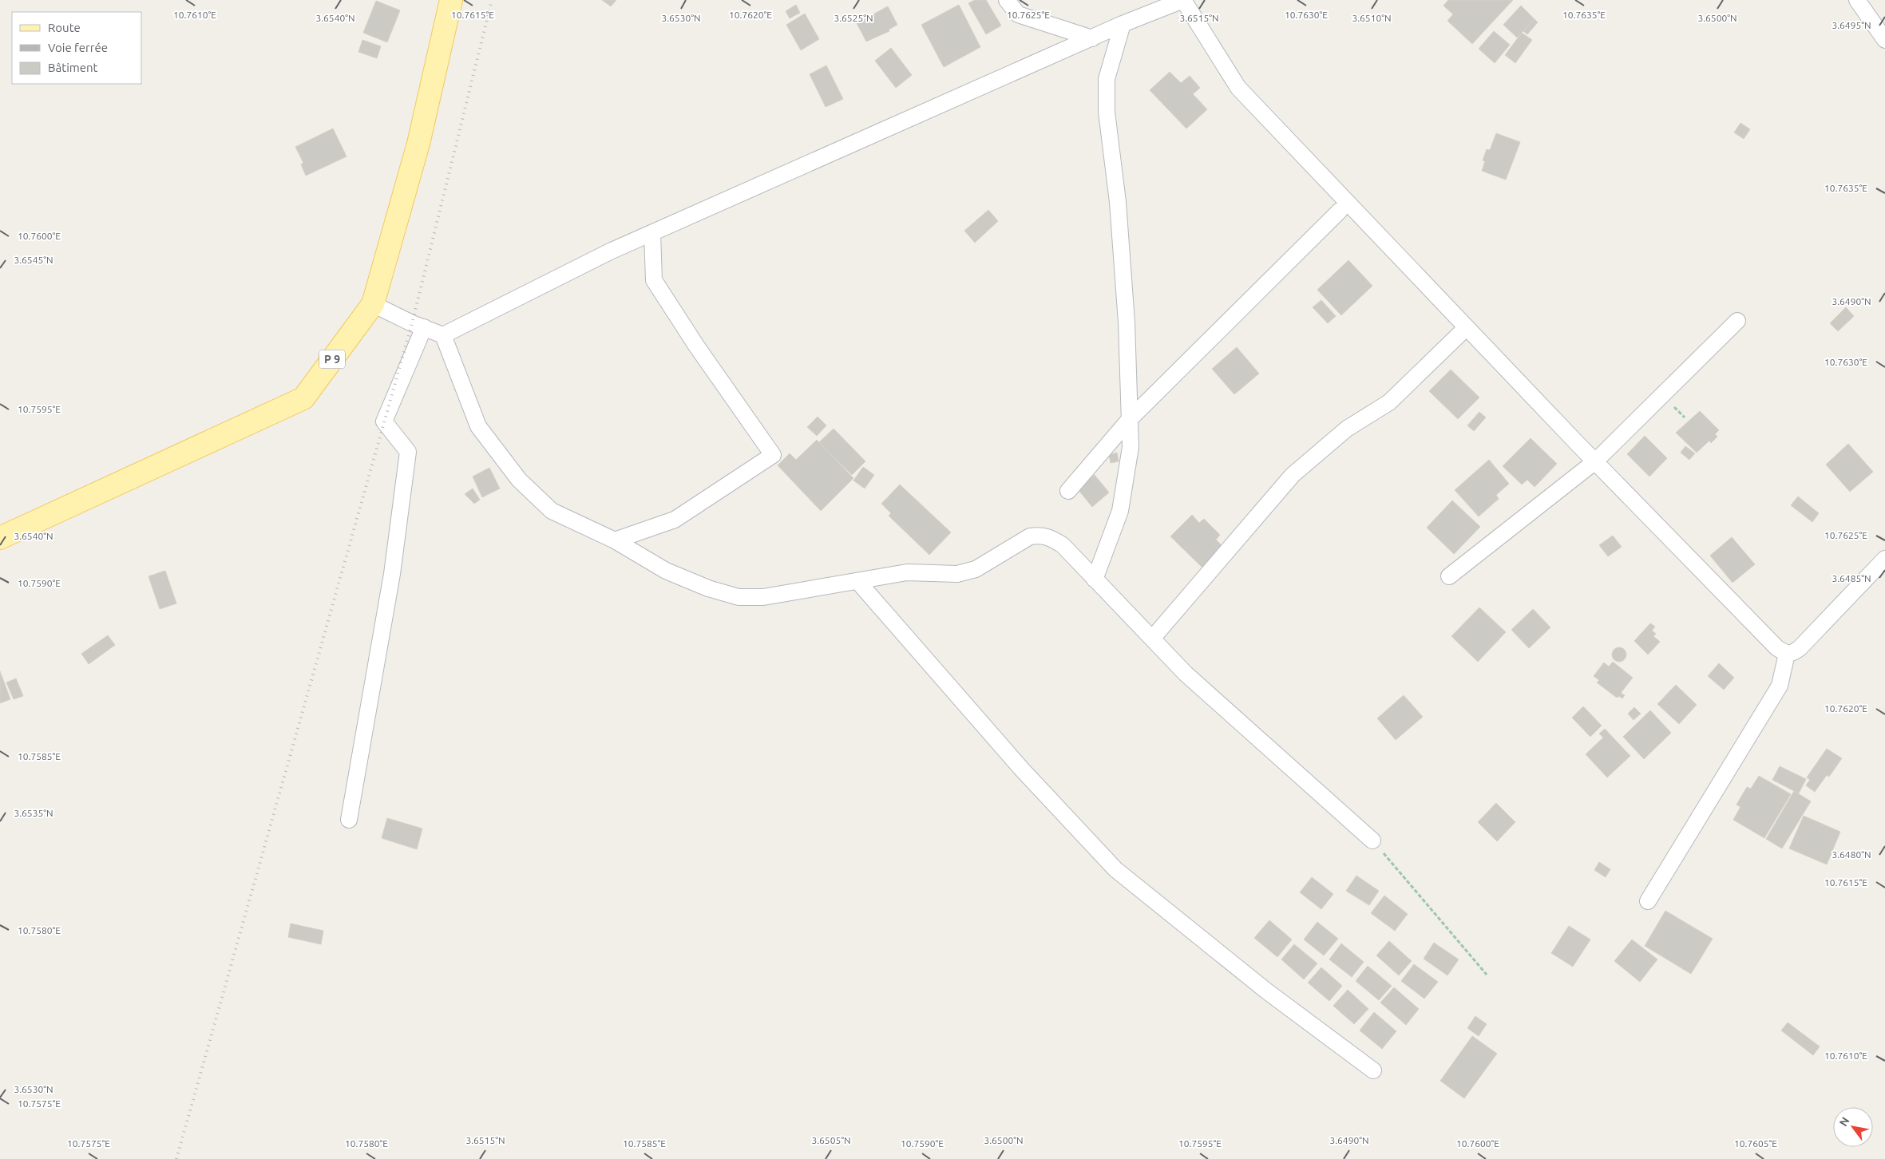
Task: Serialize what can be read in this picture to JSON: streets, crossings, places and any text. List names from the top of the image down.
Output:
{
  "streets": {
    "main road": ["P 9"]
  },
  "legend": ["Route", "Voie ferrée", "Bâtiment"],
  "north": "top left",
  "coordinates": [
    "10.7620°E",
    "10.7625°E",
    "10.7610°E",
    "10.7615°E",
    "10.7630°E",
    "10.7635°E",
    "3.6540°N",
    "3.6530°N",
    "3.6525°N",
    "3.6515°N",
    "3.6510°N",
    "3.6500°N",
    "3.6495°N",
    "10.7600°E",
    "3.6545°N",
    "3.6490°N",
    "10.7595°E",
    "3.6485°N",
    "10.7590°E",
    "10.7585°E",
    "3.6535°N",
    "3.6480°N",
    "10.7580°E",
    "10.7575°E",
    "3.6505°N",
    "10.7605°E"
  ]
}
